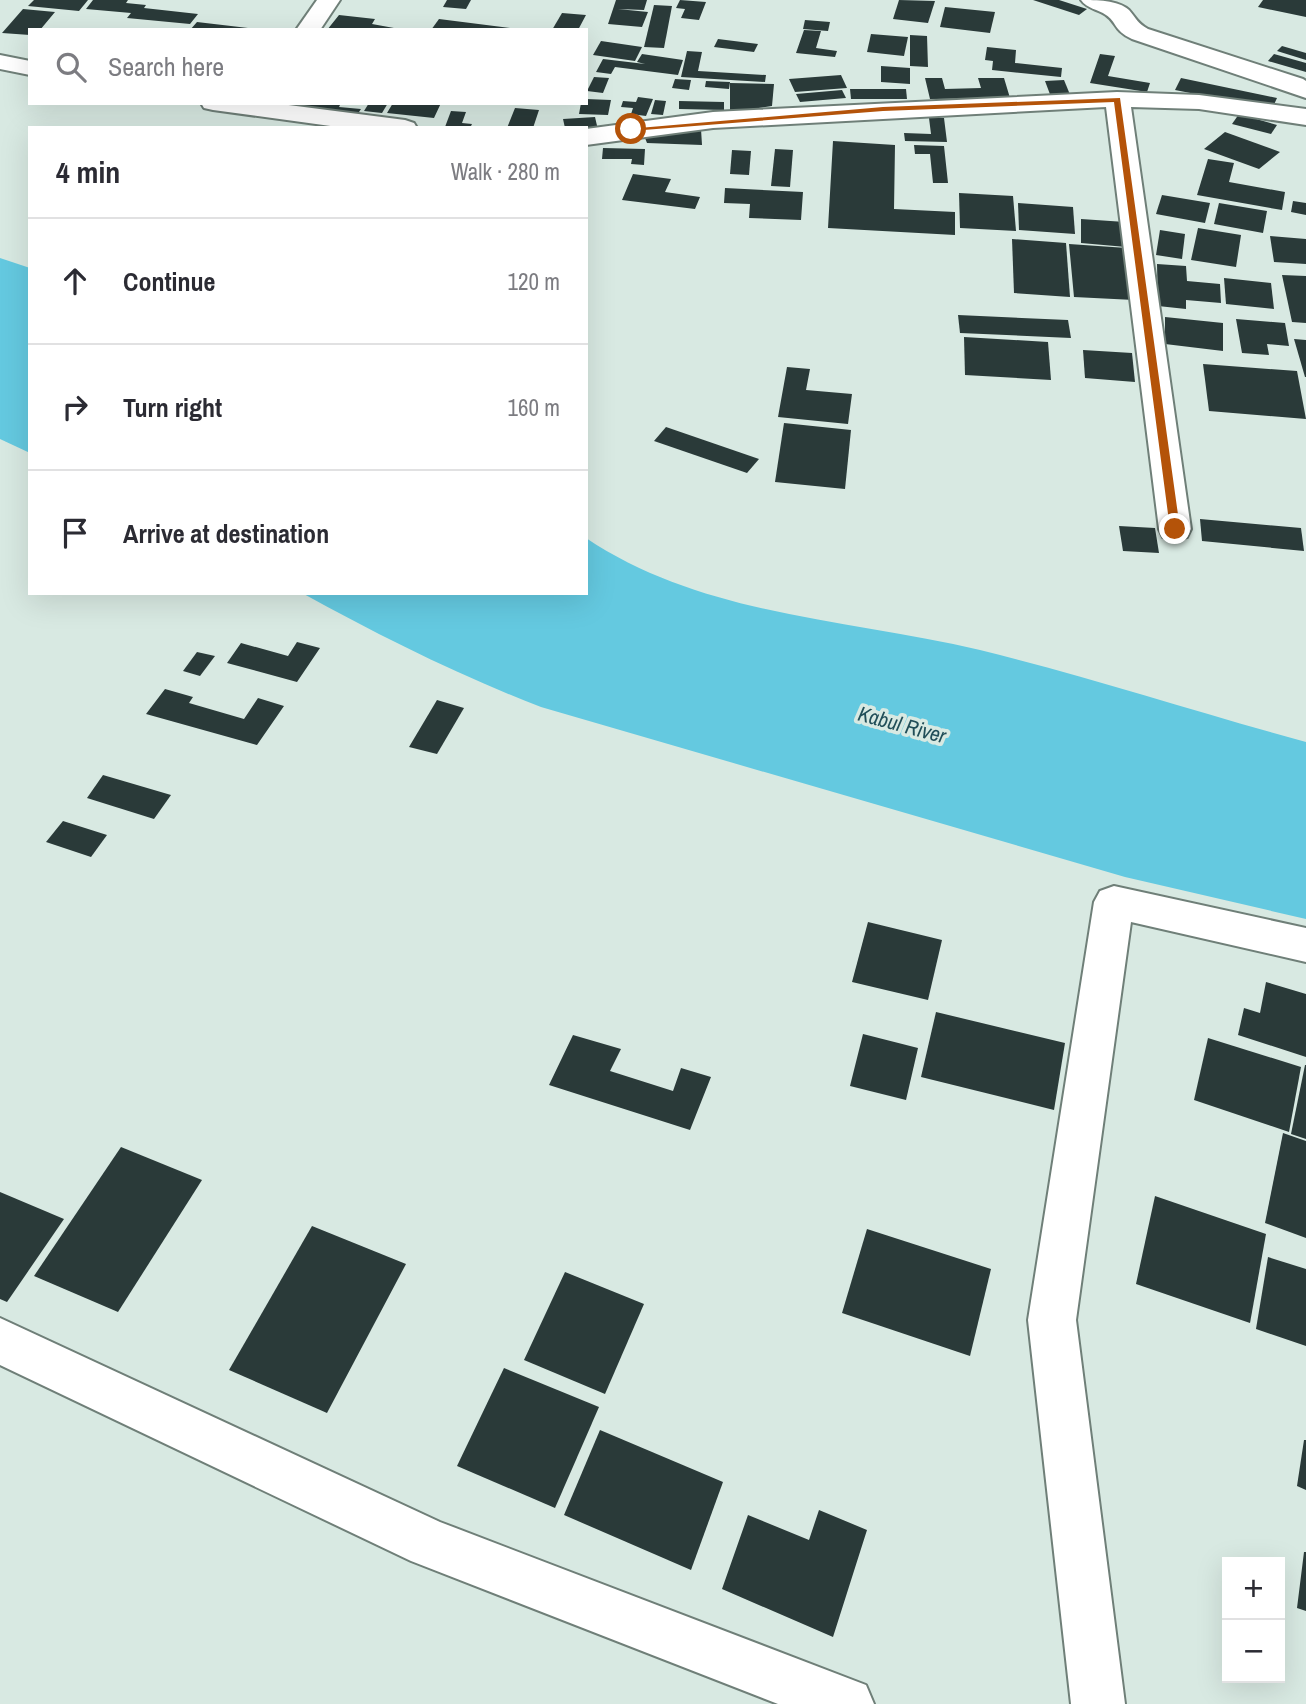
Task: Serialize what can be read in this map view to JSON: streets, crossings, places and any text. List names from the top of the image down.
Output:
{
  "water": ["Kabul River"],
  "page": {
    "search": "Search here",
    "heading": ["4 min", "Walk · 280 m"],
    "list": [
      ["Continue", "120 m"],
      ["Turn right", "160 m"],
      "Arrive at destination"
    ],
    "map_buttons": ["+", "−"]
  }
}
